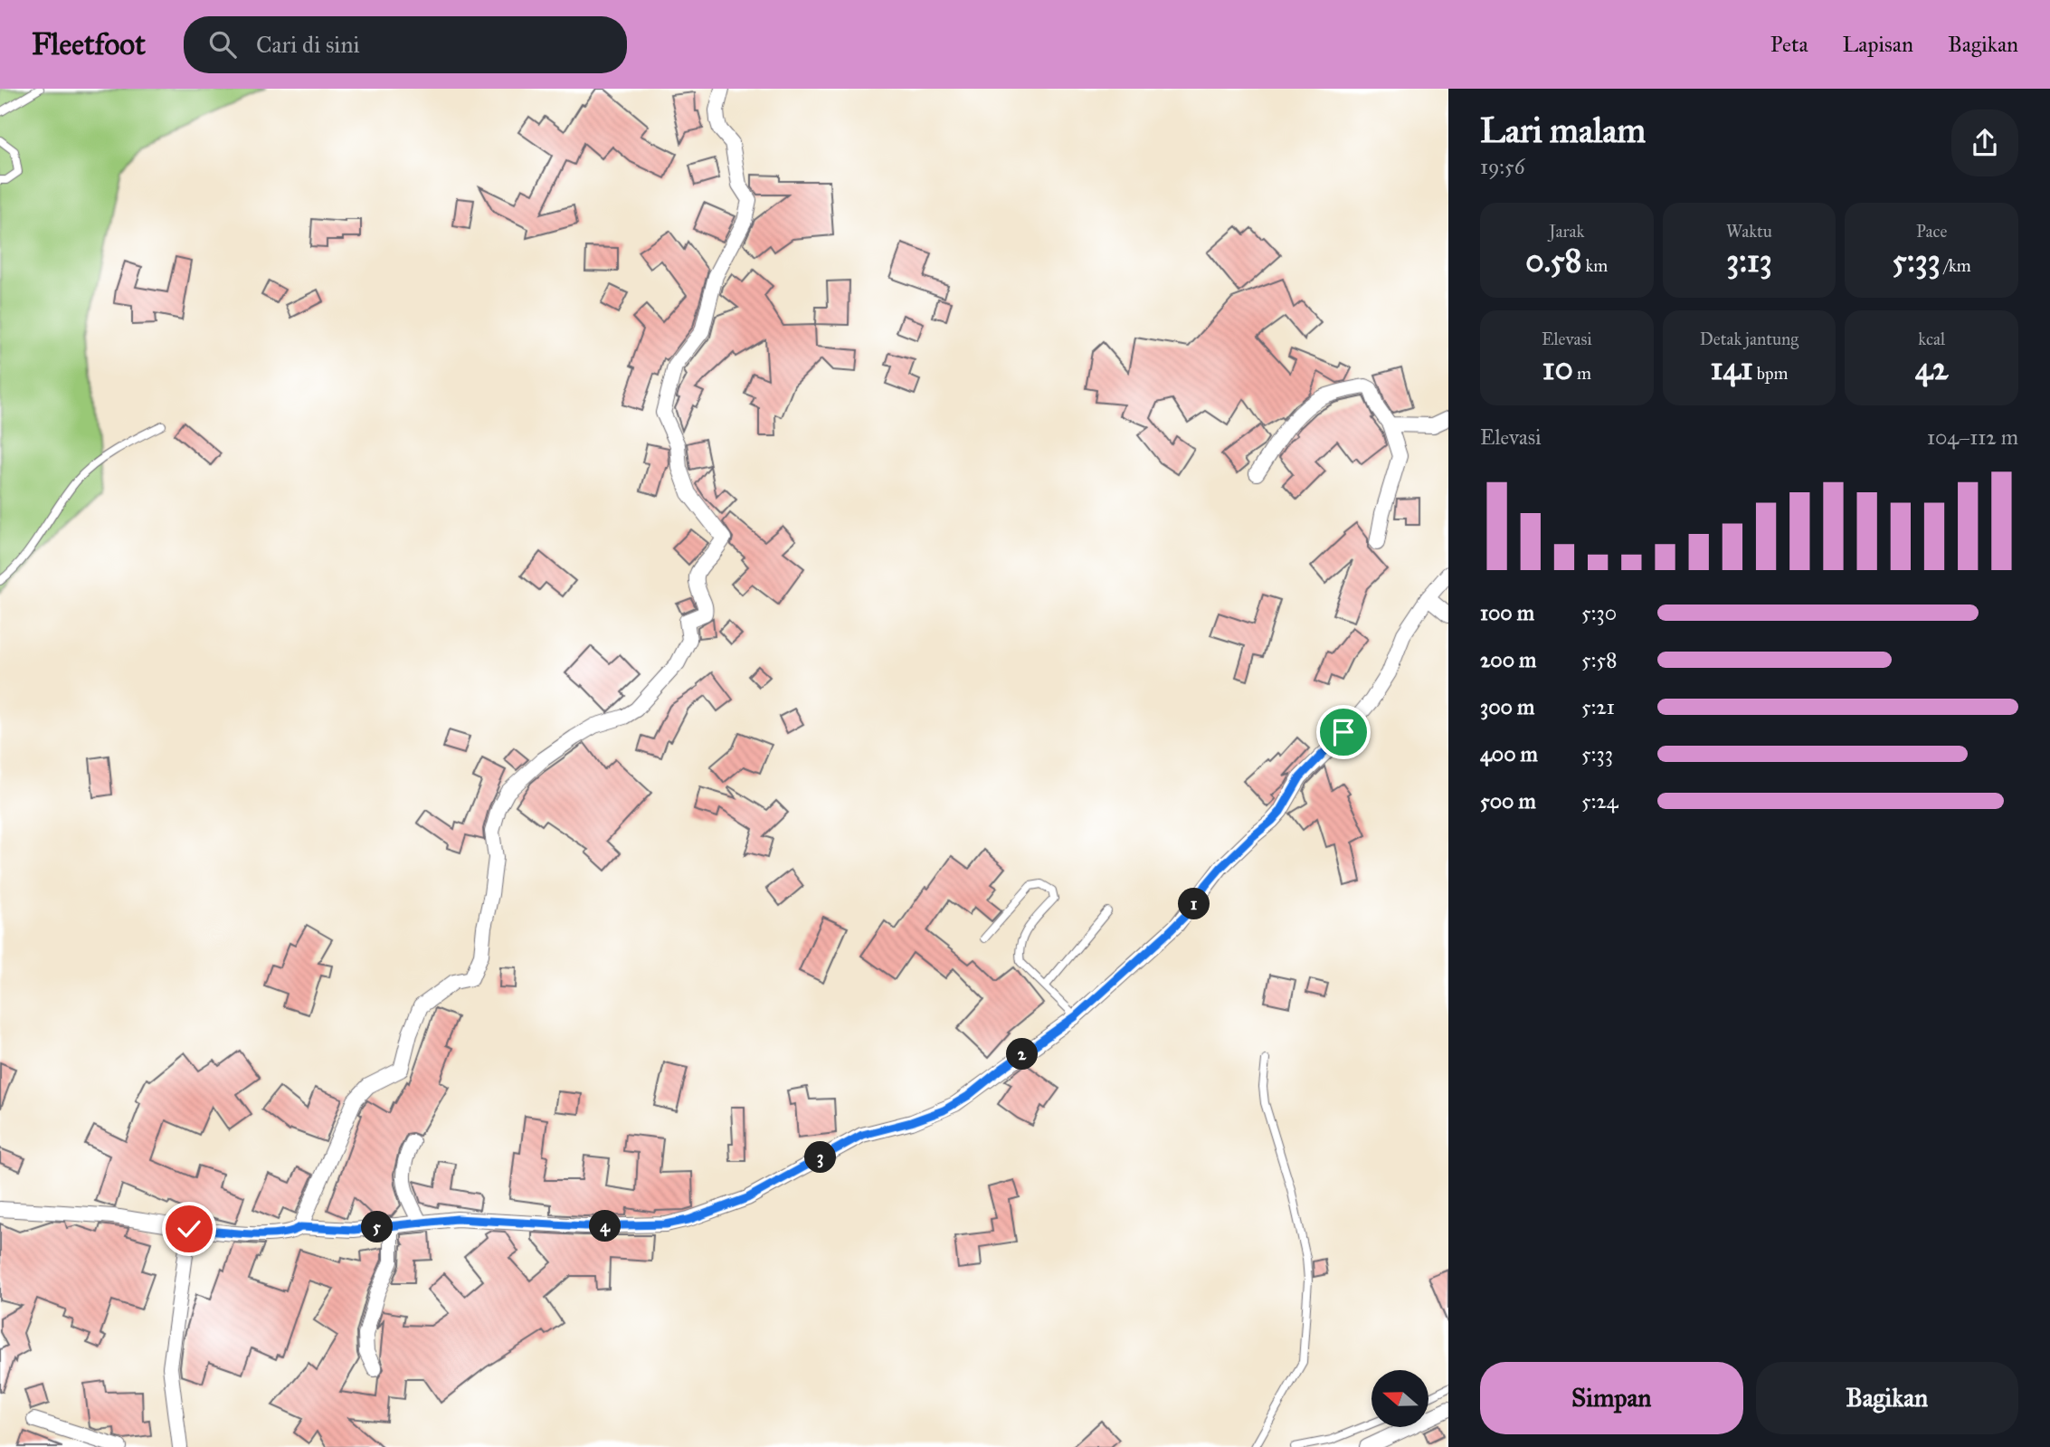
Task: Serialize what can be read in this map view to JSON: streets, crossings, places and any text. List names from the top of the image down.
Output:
{
  "north": "left",
  "page": {
    "header": "Fleetfoot",
    "search": "Cari di sini",
    "nav": ["Peta", "Lapisan", "Bagikan"],
    "heading": ["Lari malam", "19:56"],
    "stats": [
      ["Jarak", "0.58 km"],
      ["Waktu", "3:13"],
      ["Pace", "5:33 /km"],
      ["Elevasi", "10 m"],
      ["Detak jantung", "141 bpm"],
      ["kcal", "42"]
    ],
    "chart": ["Elevasi", "104–112 m"],
    "list": [
      {
        "name": "100 m",
        "note": "5:30"
      },
      {
        "name": "200 m",
        "note": "5:58"
      },
      {
        "name": "300 m",
        "note": "5:21"
      },
      {
        "name": "400 m",
        "note": "5:33"
      },
      {
        "name": "500 m",
        "note": "5:24"
      }
    ],
    "pins": [
      "1",
      "2",
      "3",
      "4",
      "5"
    ],
    "buttons": ["Simpan", "Bagikan"]
  }
}
